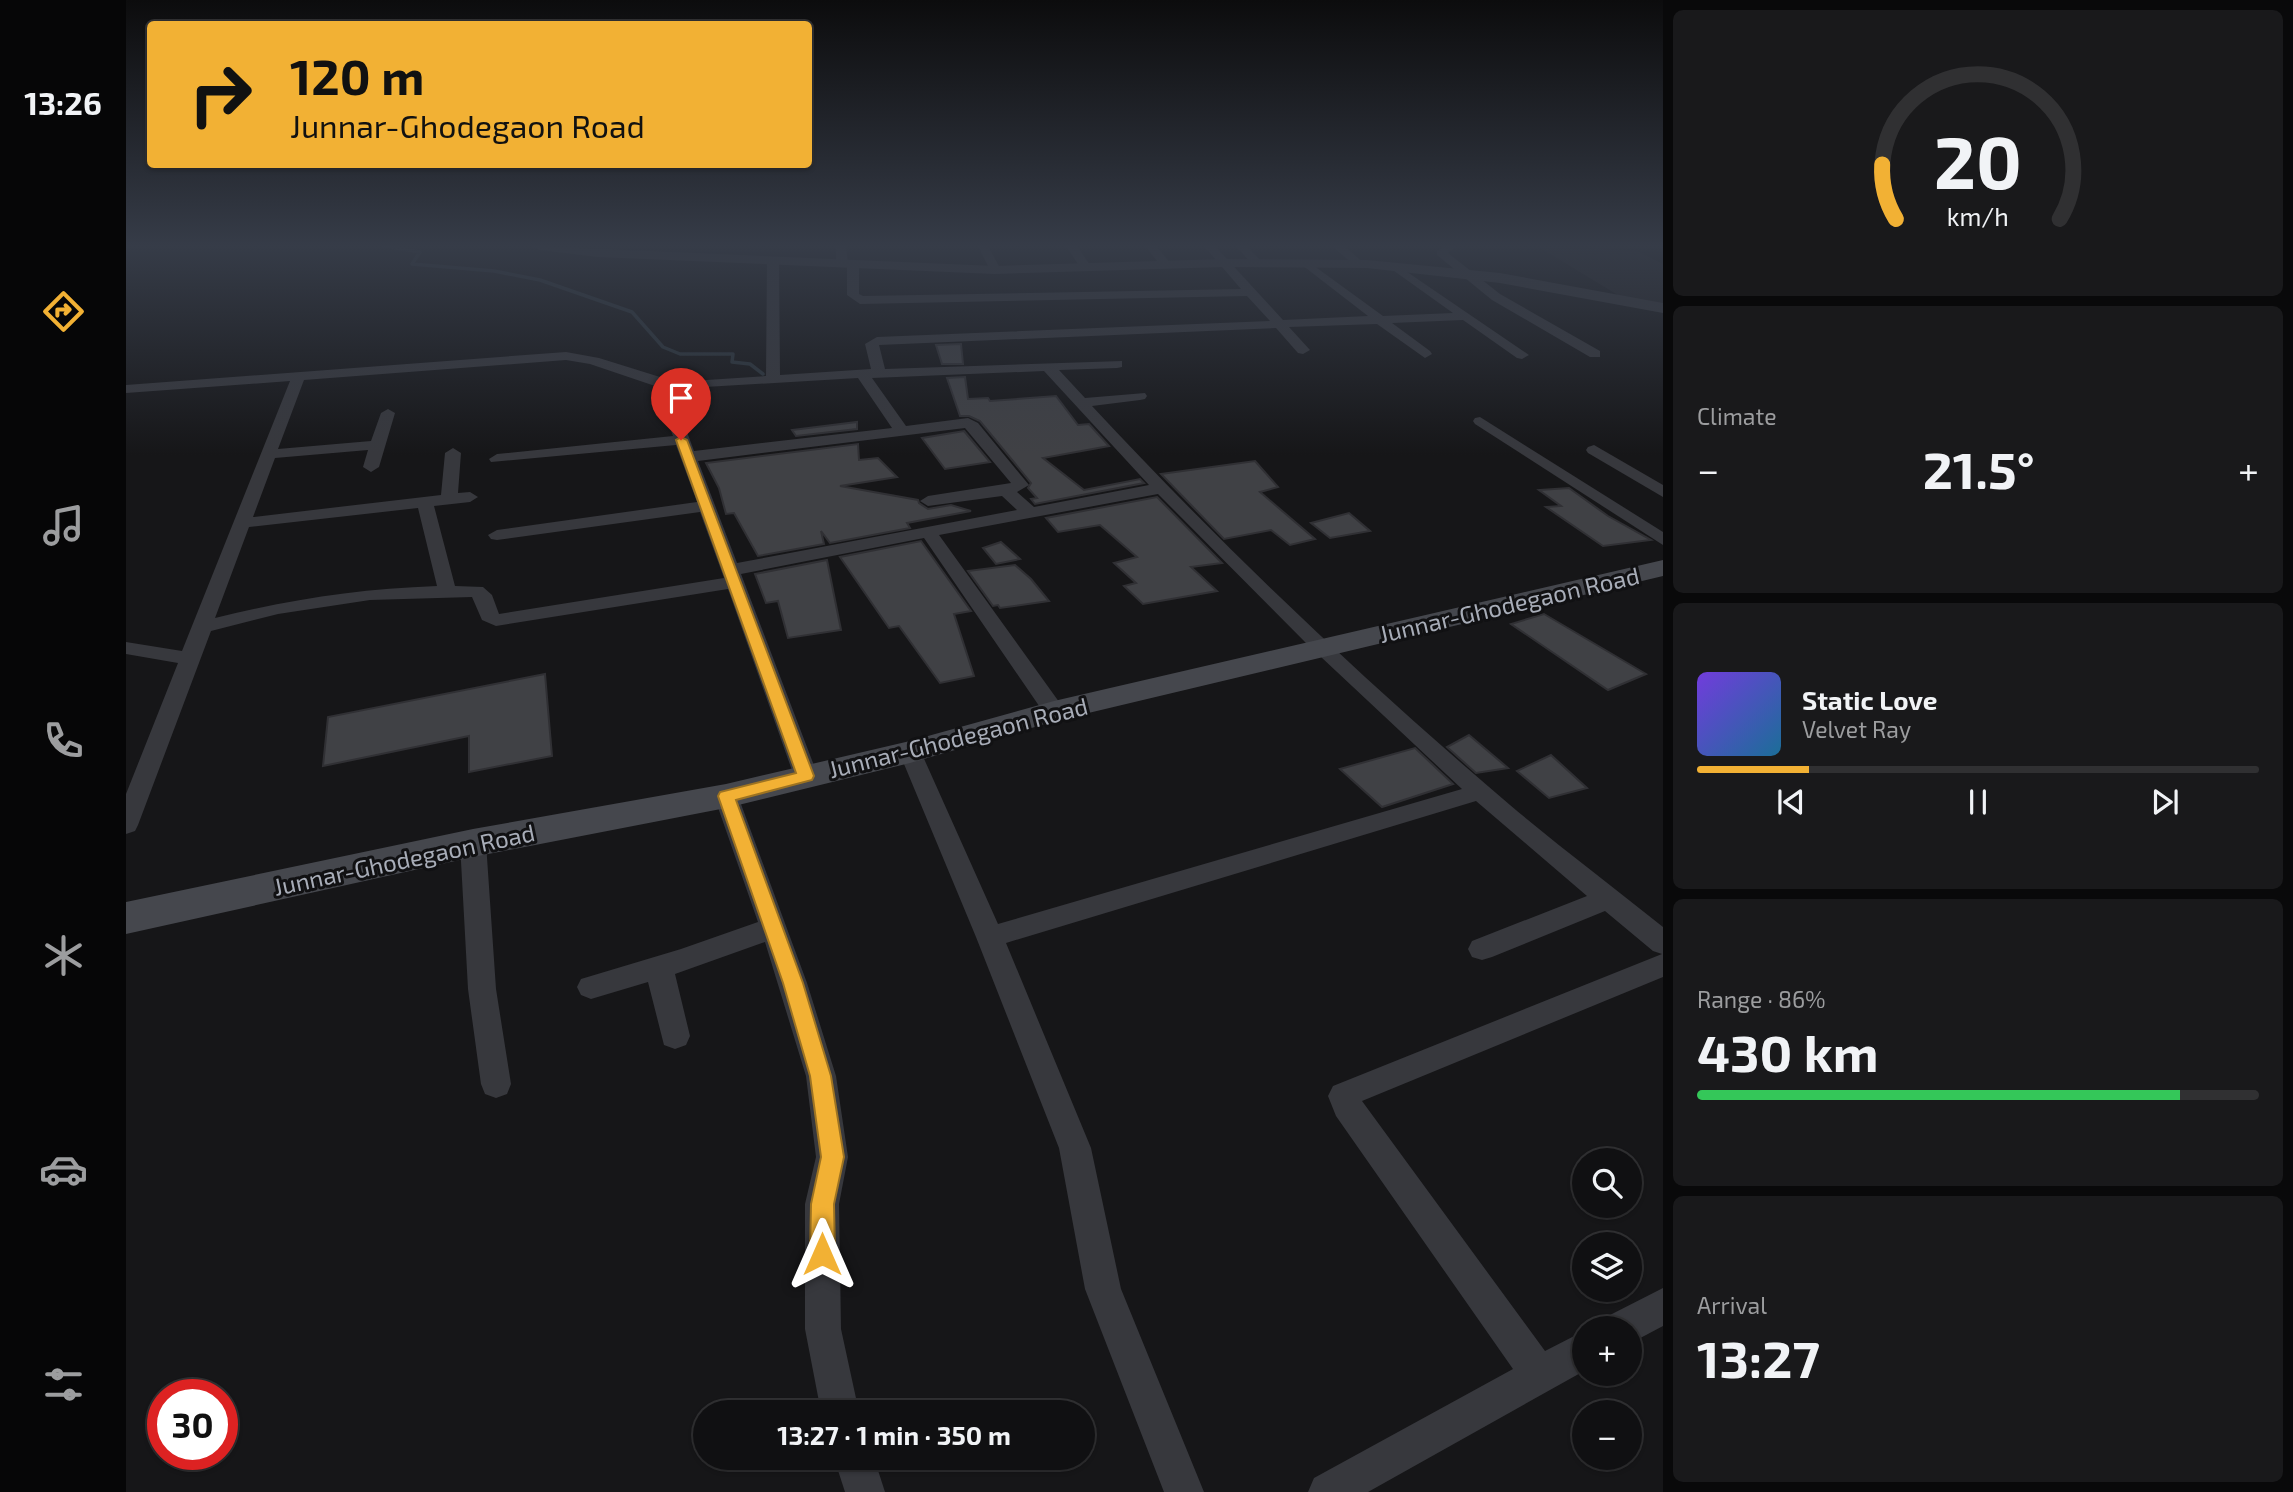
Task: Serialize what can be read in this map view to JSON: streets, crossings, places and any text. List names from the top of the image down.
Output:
{
  "streets": {
    "main road": ["Junnar-Ghodegaon Road"]
  },
  "page": {
    "tabs": "13:26",
    "turn": ["120 m", "Junnar-Ghodegaon Road"],
    "tile": [
      "Climate",
      ["Range · 86%", "430 km"],
      ["Arrival", "13:27"]
    ],
    "heat": ["−", "21.5°", "+"],
    "song": ["Static Love", "Velvet Ray"],
    "map_buttons": ["+", "−"],
    "limit": "30",
    "trip": "13:27 · 1 min · 350 m",
    "gauge": ["20", "km/h"]
  }
}
